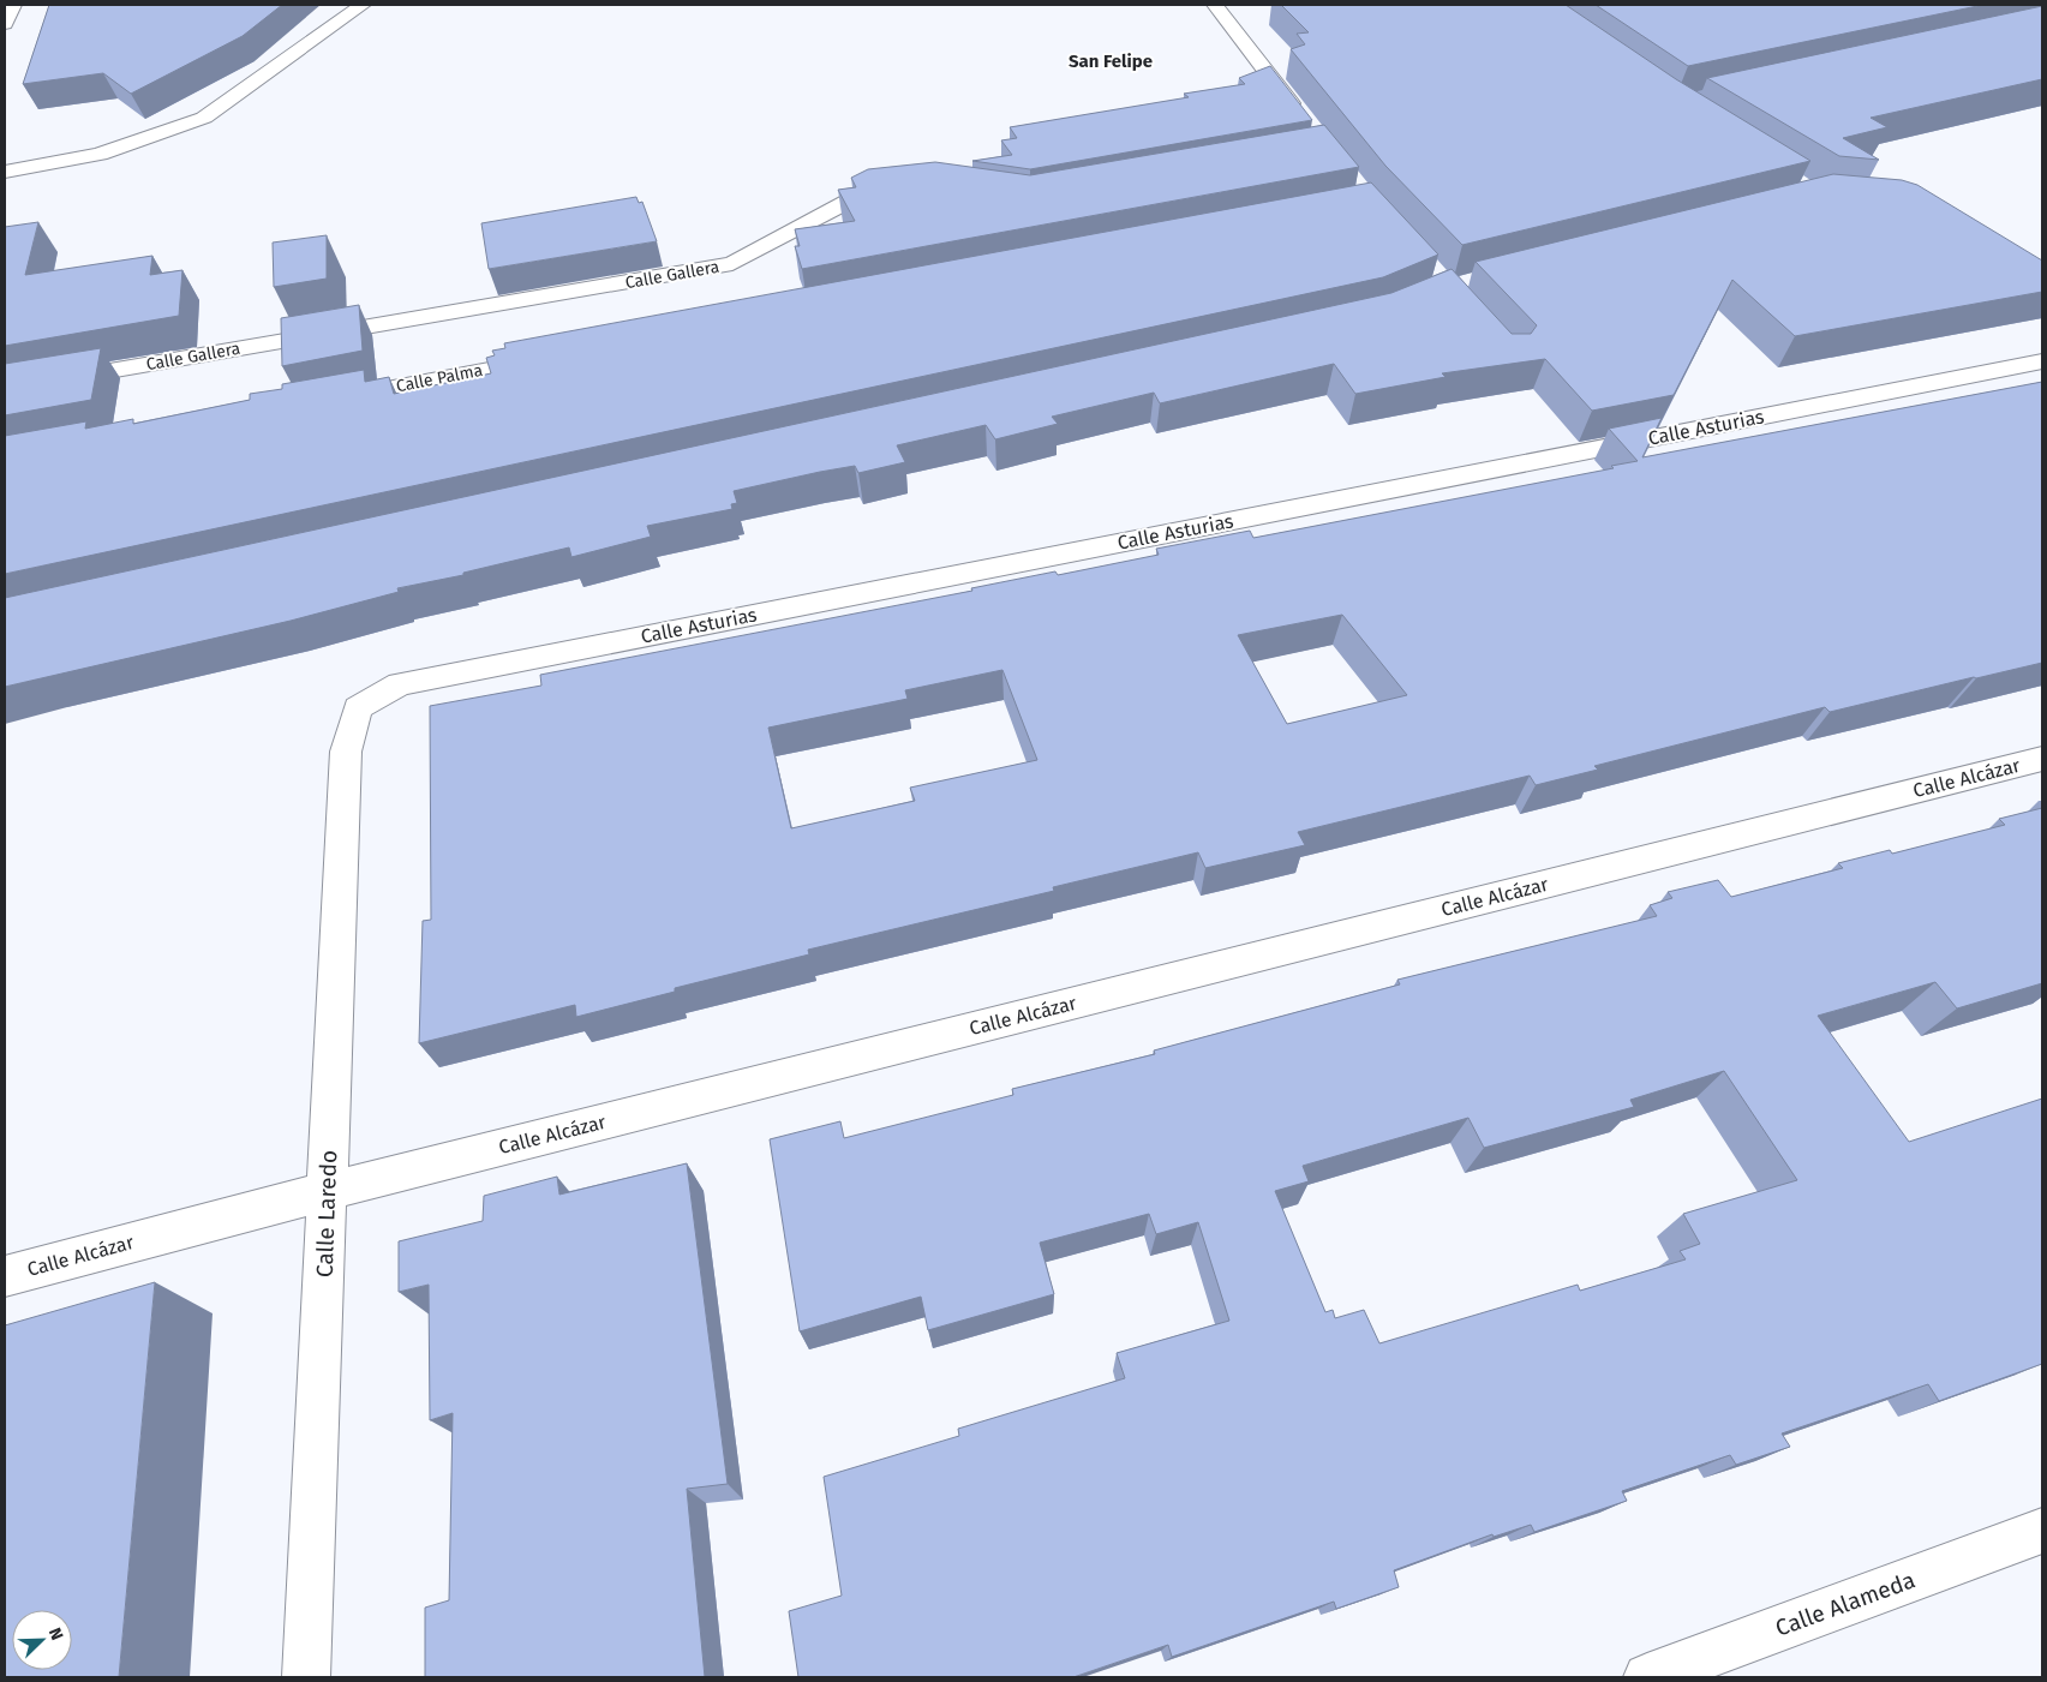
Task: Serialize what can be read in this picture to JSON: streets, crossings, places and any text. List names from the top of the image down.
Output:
{
  "streets": {
    "street": [
      "Calle Gallera",
      "Calle Palma",
      "Calle Asturias",
      "Calle Alcázar",
      "Calle Laredo",
      "Calle Alameda"
    ]
  },
  "crossings": [
    ["Calle Asturias", "Calle Laredo"],
    ["Calle Alcázar", "Calle Laredo"]
  ],
  "districts": ["San Felipe"],
  "north": "top right"
}
